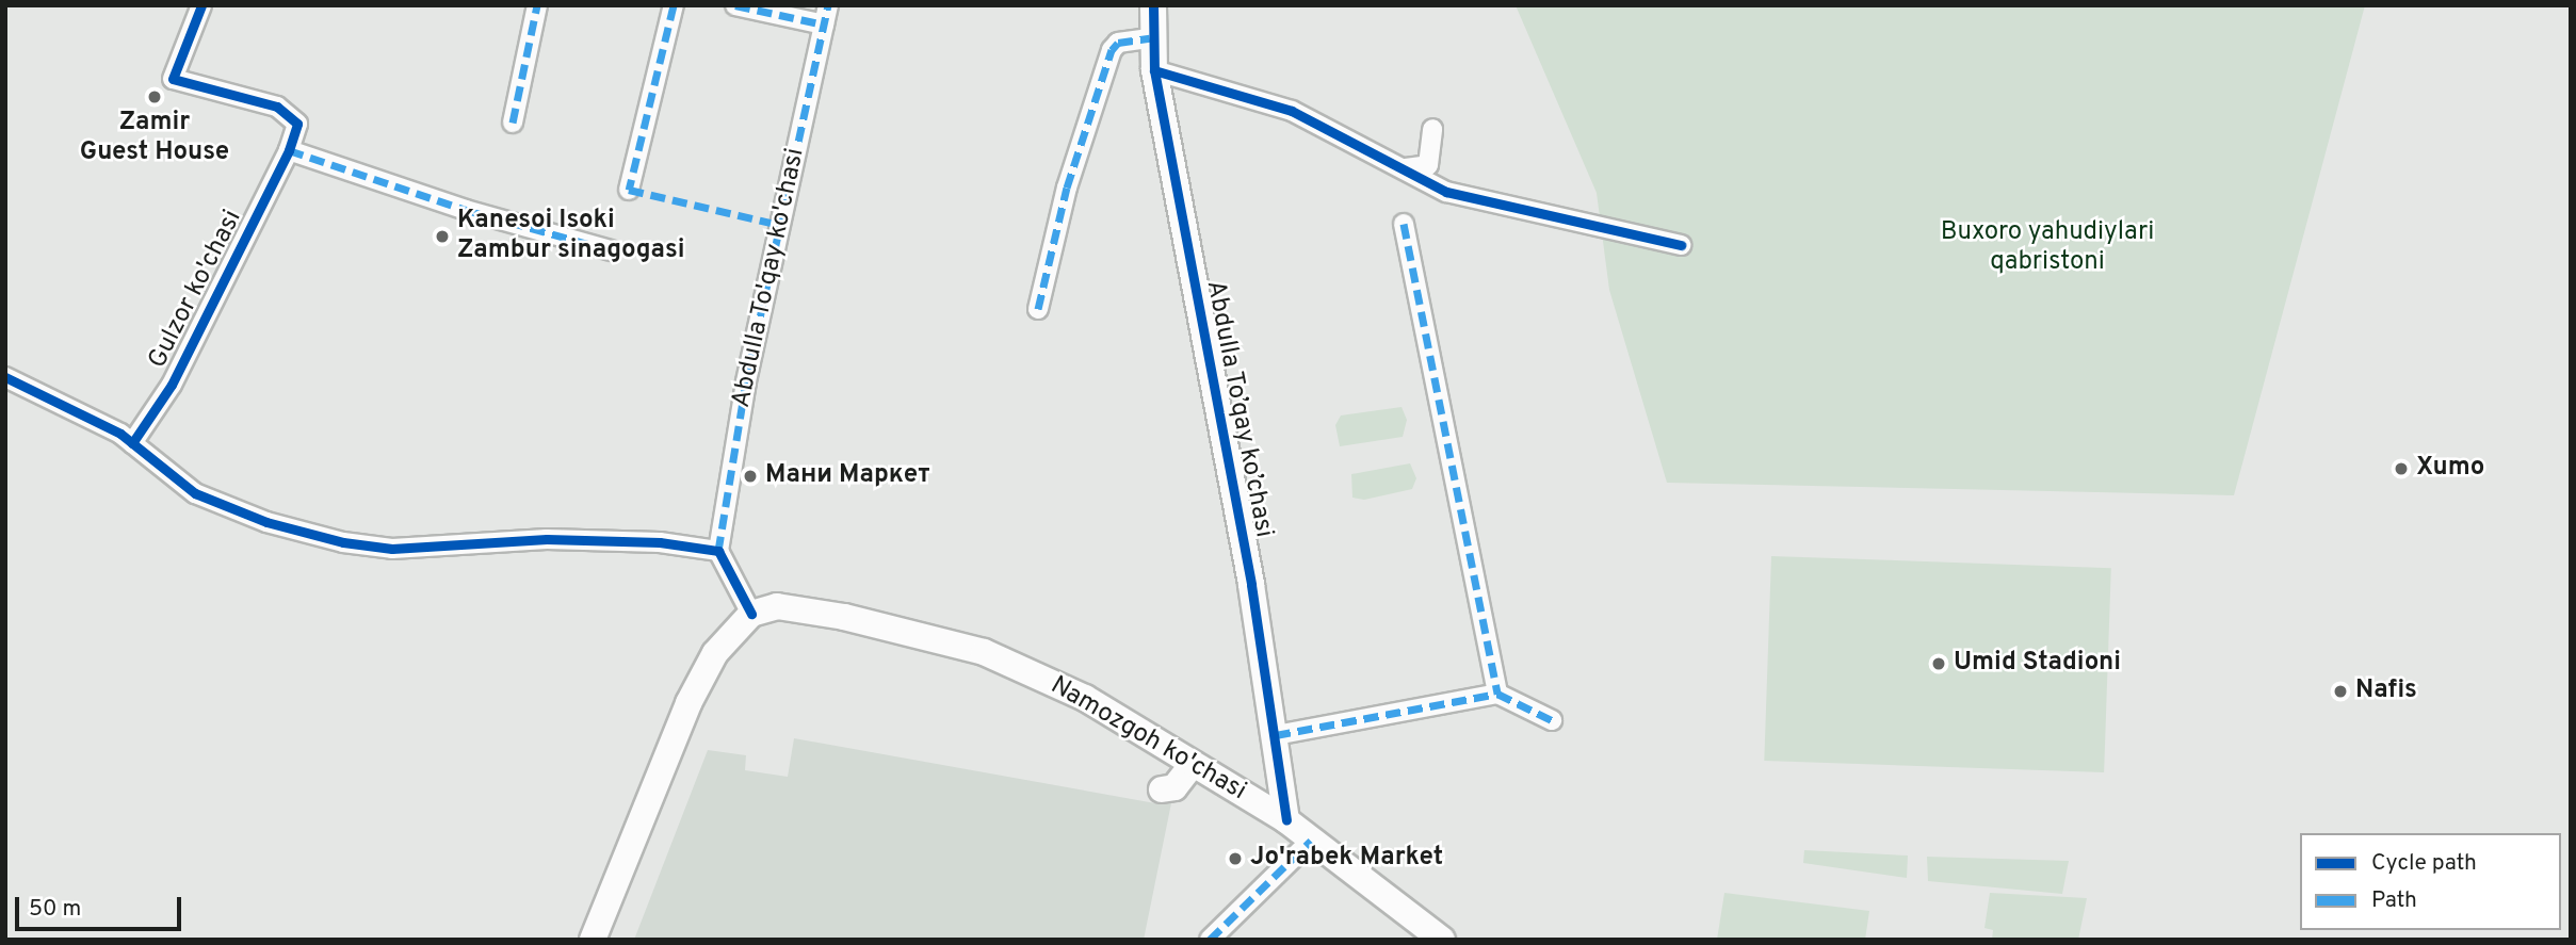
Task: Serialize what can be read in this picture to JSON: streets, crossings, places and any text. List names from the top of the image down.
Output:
{
  "streets": {
    "street": [
      "Abdulla To'qay ko'chasi",
      "Gulzor ko'chasi",
      "Abdulla To’qay ko’chasi",
      "Namozgoh ko'chasi"
    ]
  },
  "crossings": [
    ["Abdulla To’qay ko’chasi", "Namozgoh ko'chasi"]
  ],
  "parks": ["Buxoro yahudiylari qabristoni"],
  "places": [
    "Zamir Guest House",
    "Kanesoi Isoki Zambur sinagogasi",
    "Xumo",
    "Мани Маркет",
    "Umid Stadioni",
    "Nafis",
    "Jo'rabek Market"
  ],
  "legend": ["Cycle path", "Path"],
  "scale_bar": "50 m"
}
